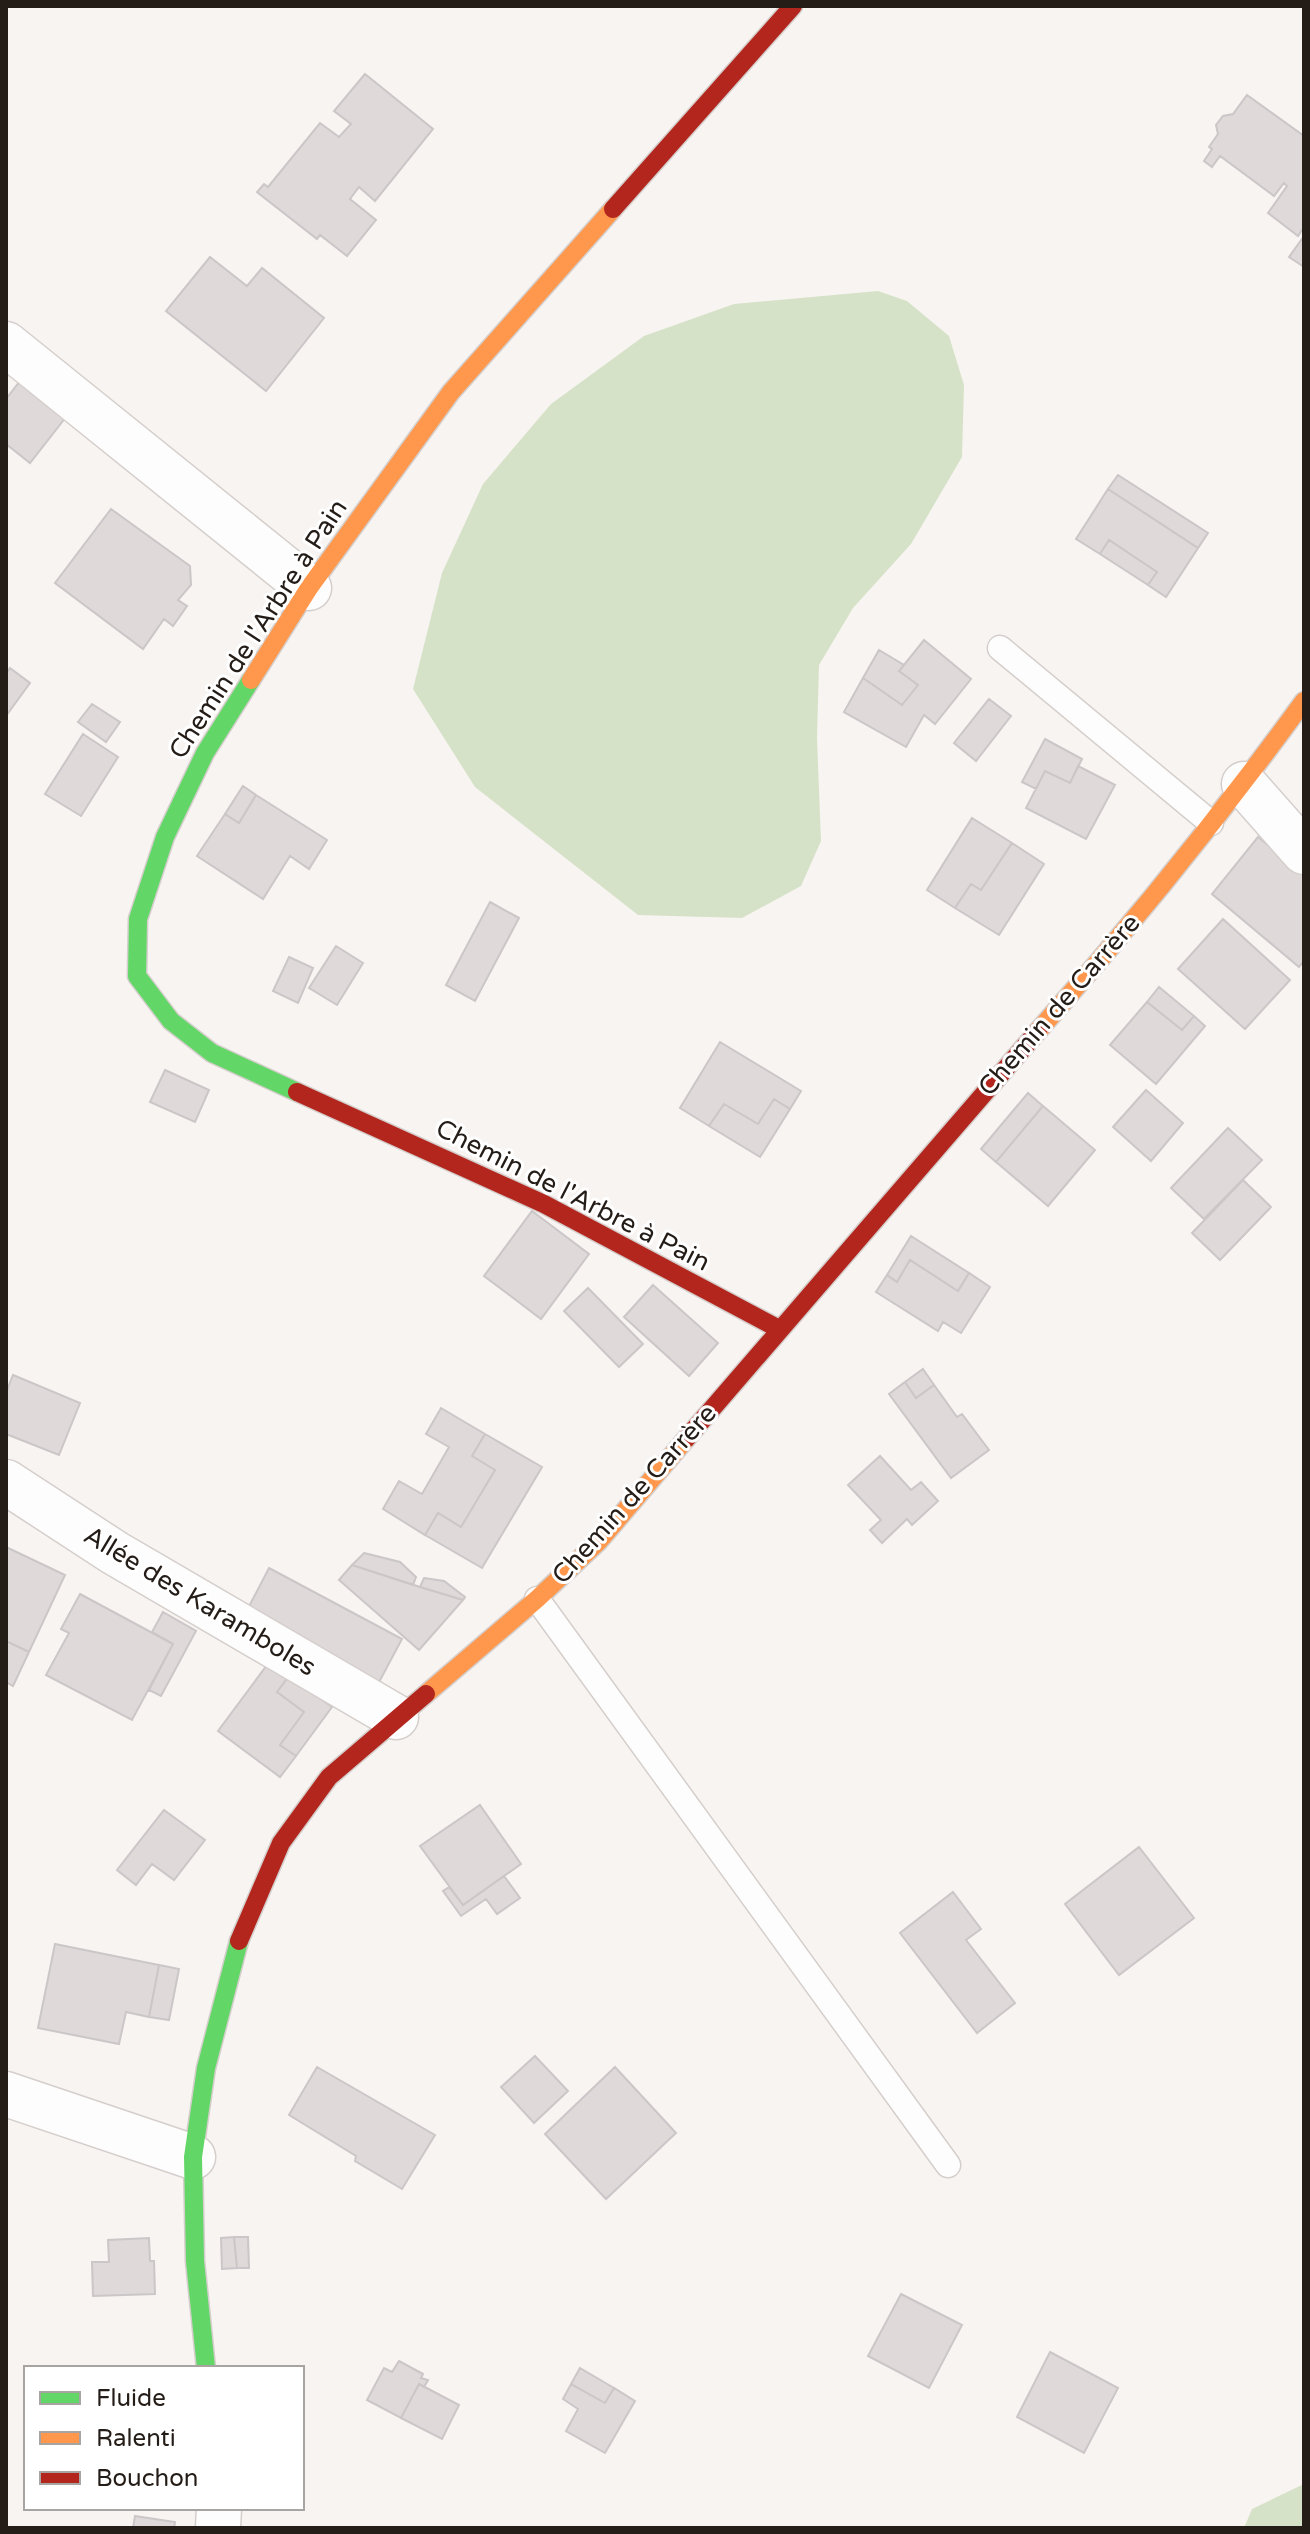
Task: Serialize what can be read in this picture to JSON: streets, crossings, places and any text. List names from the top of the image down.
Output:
{
  "streets": {
    "street": ["Chemin de l'Arbre à Pain", "Chemin de Carrère", "Allée des Karamboles"]
  },
  "crossings": [
    ["Chemin de l'Arbre à Pain", "Chemin de Carrère"],
    ["Chemin de Carrère", "Allée des Karamboles"]
  ],
  "legend": ["Fluide", "Ralenti", "Bouchon"]
}
